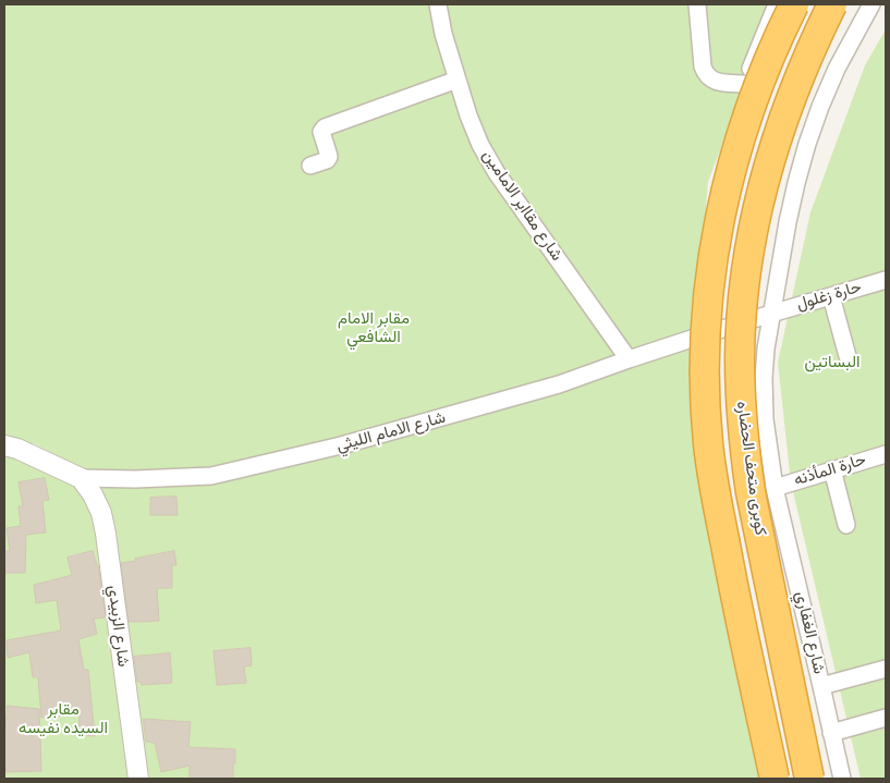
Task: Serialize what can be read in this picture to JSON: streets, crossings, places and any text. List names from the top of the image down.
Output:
{
  "streets": {
    "highway": ["كوبرى متحف الحضاره"],
    "street": [
      "شارع مقاابر الامامين",
      "حارة زغلول",
      "شارع الامام الليثي",
      "حارة المأذنه",
      "شارع الزبيدي",
      "شارع الغفاري"
    ]
  },
  "crossings": [
    ["شارع مقاابر الامامين", "شارع الامام الليثي"],
    ["حارة زغلول", "شارع الامام الليثي"],
    ["حارة زغلول", "شارع الغفاري"],
    ["شارع الامام الليثي", "شارع الزبيدي"],
    ["شارع الامام الليثي", "شارع الغفاري"],
    ["حارة المأذنه", "شارع الغفاري"]
  ],
  "parks": ["مقابر الامام الشافعي", "البساتين", "مقابر السيده نفيسه"]
}
